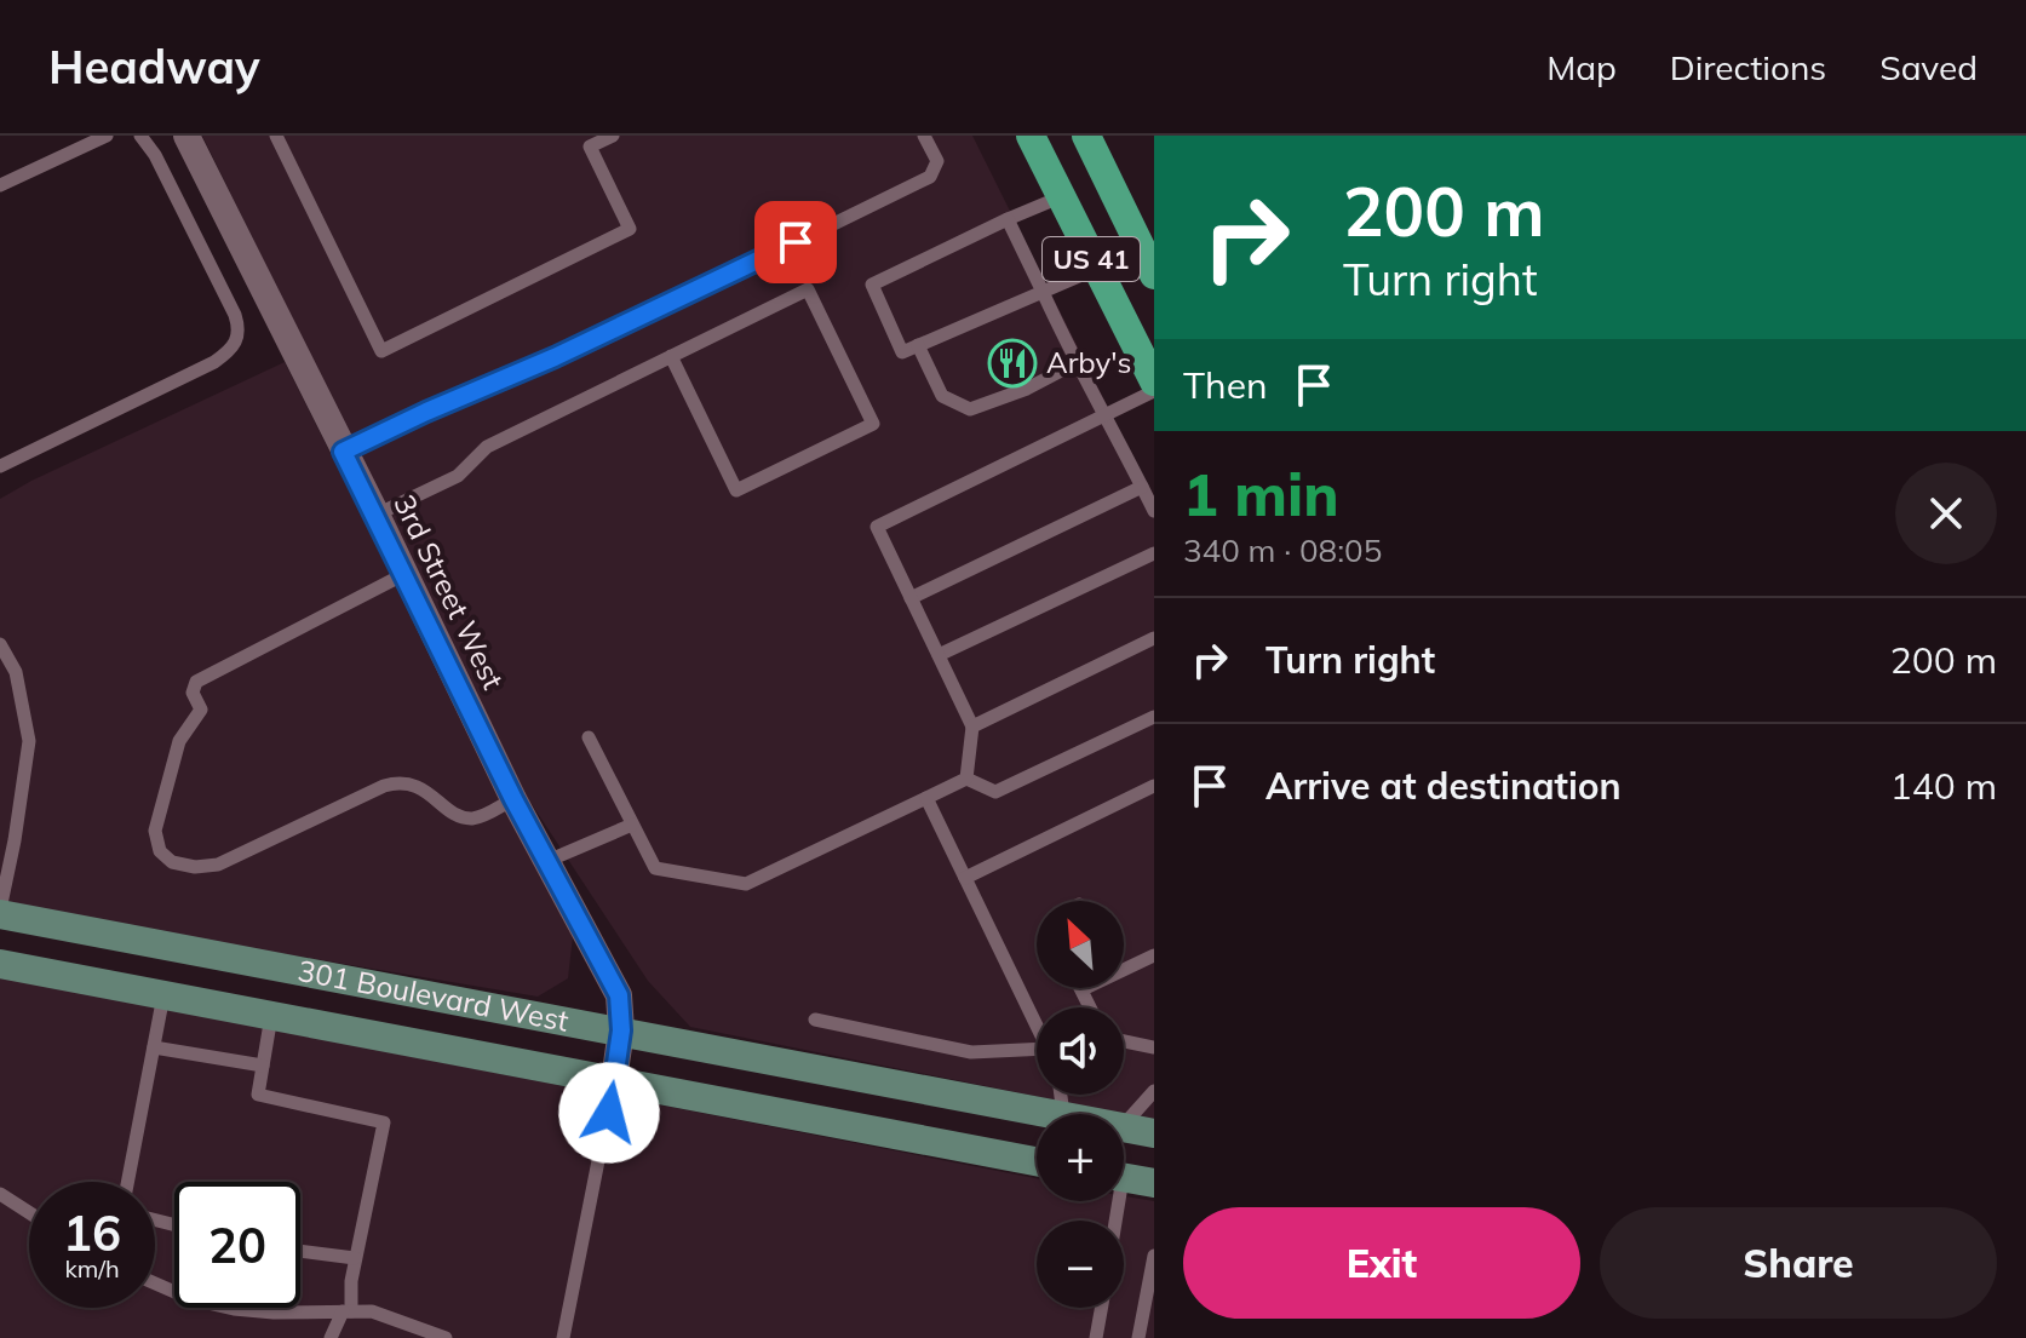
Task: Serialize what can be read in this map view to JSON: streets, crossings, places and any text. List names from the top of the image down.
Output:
{
  "streets": {
    "main road": ["US 41", "301 Boulevard West"],
    "street": ["3rd Street West"]
  },
  "crossings": [
    ["3rd Street West", "301 Boulevard West"]
  ],
  "places": {
    "restaurant": ["Arby's"]
  },
  "north": "top left",
  "page": {
    "header": "Headway",
    "nav": ["Map", "Directions", "Saved"],
    "turn": ["200 m", "Turn right"],
    "then": "Then",
    "heading": ["1 min", "340 m · 08:05"],
    "list": [
      {
        "name": "Turn right",
        "value": "200 m"
      },
      {
        "name": "Arrive at destination",
        "value": "140 m"
      }
    ],
    "map_buttons": ["+", "−"],
    "speed": "16 km/h",
    "limit": "20",
    "buttons": ["Exit", "Share"]
  }
}
